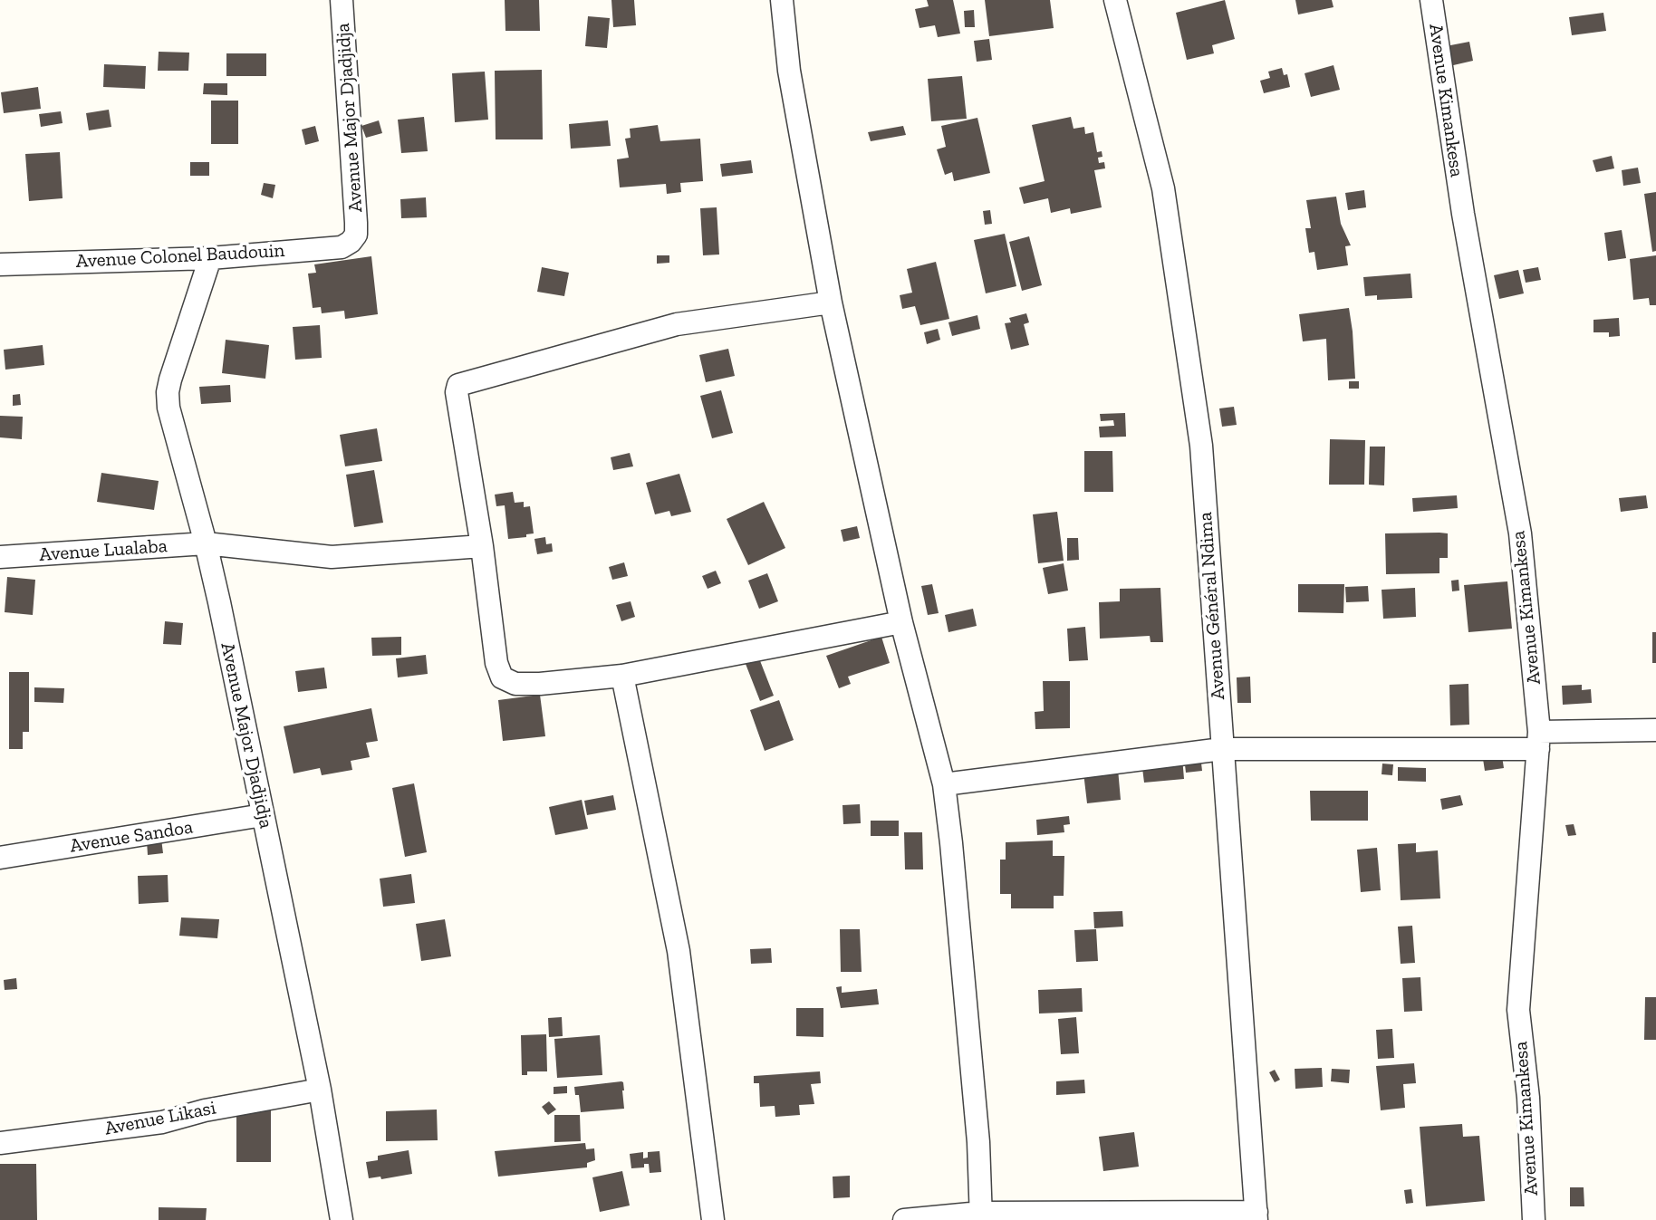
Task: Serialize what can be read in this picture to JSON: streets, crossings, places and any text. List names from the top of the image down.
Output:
{
  "streets": {
    "street": [
      "Avenue Kimankesa",
      "Avenue Major Djadjidja",
      "Avenue Colonel Baudouin",
      "Avenue Lualaba",
      "Avenue Général Ndima",
      "Avenue Sandoa",
      "Avenue Likasi"
    ]
  },
  "crossings": [
    ["Avenue Major Djadjidja", "Avenue Colonel Baudouin"],
    ["Avenue Major Djadjidja", "Avenue Lualaba"],
    ["Avenue Major Djadjidja", "Avenue Sandoa"],
    ["Avenue Major Djadjidja", "Avenue Likasi"]
  ]
}
